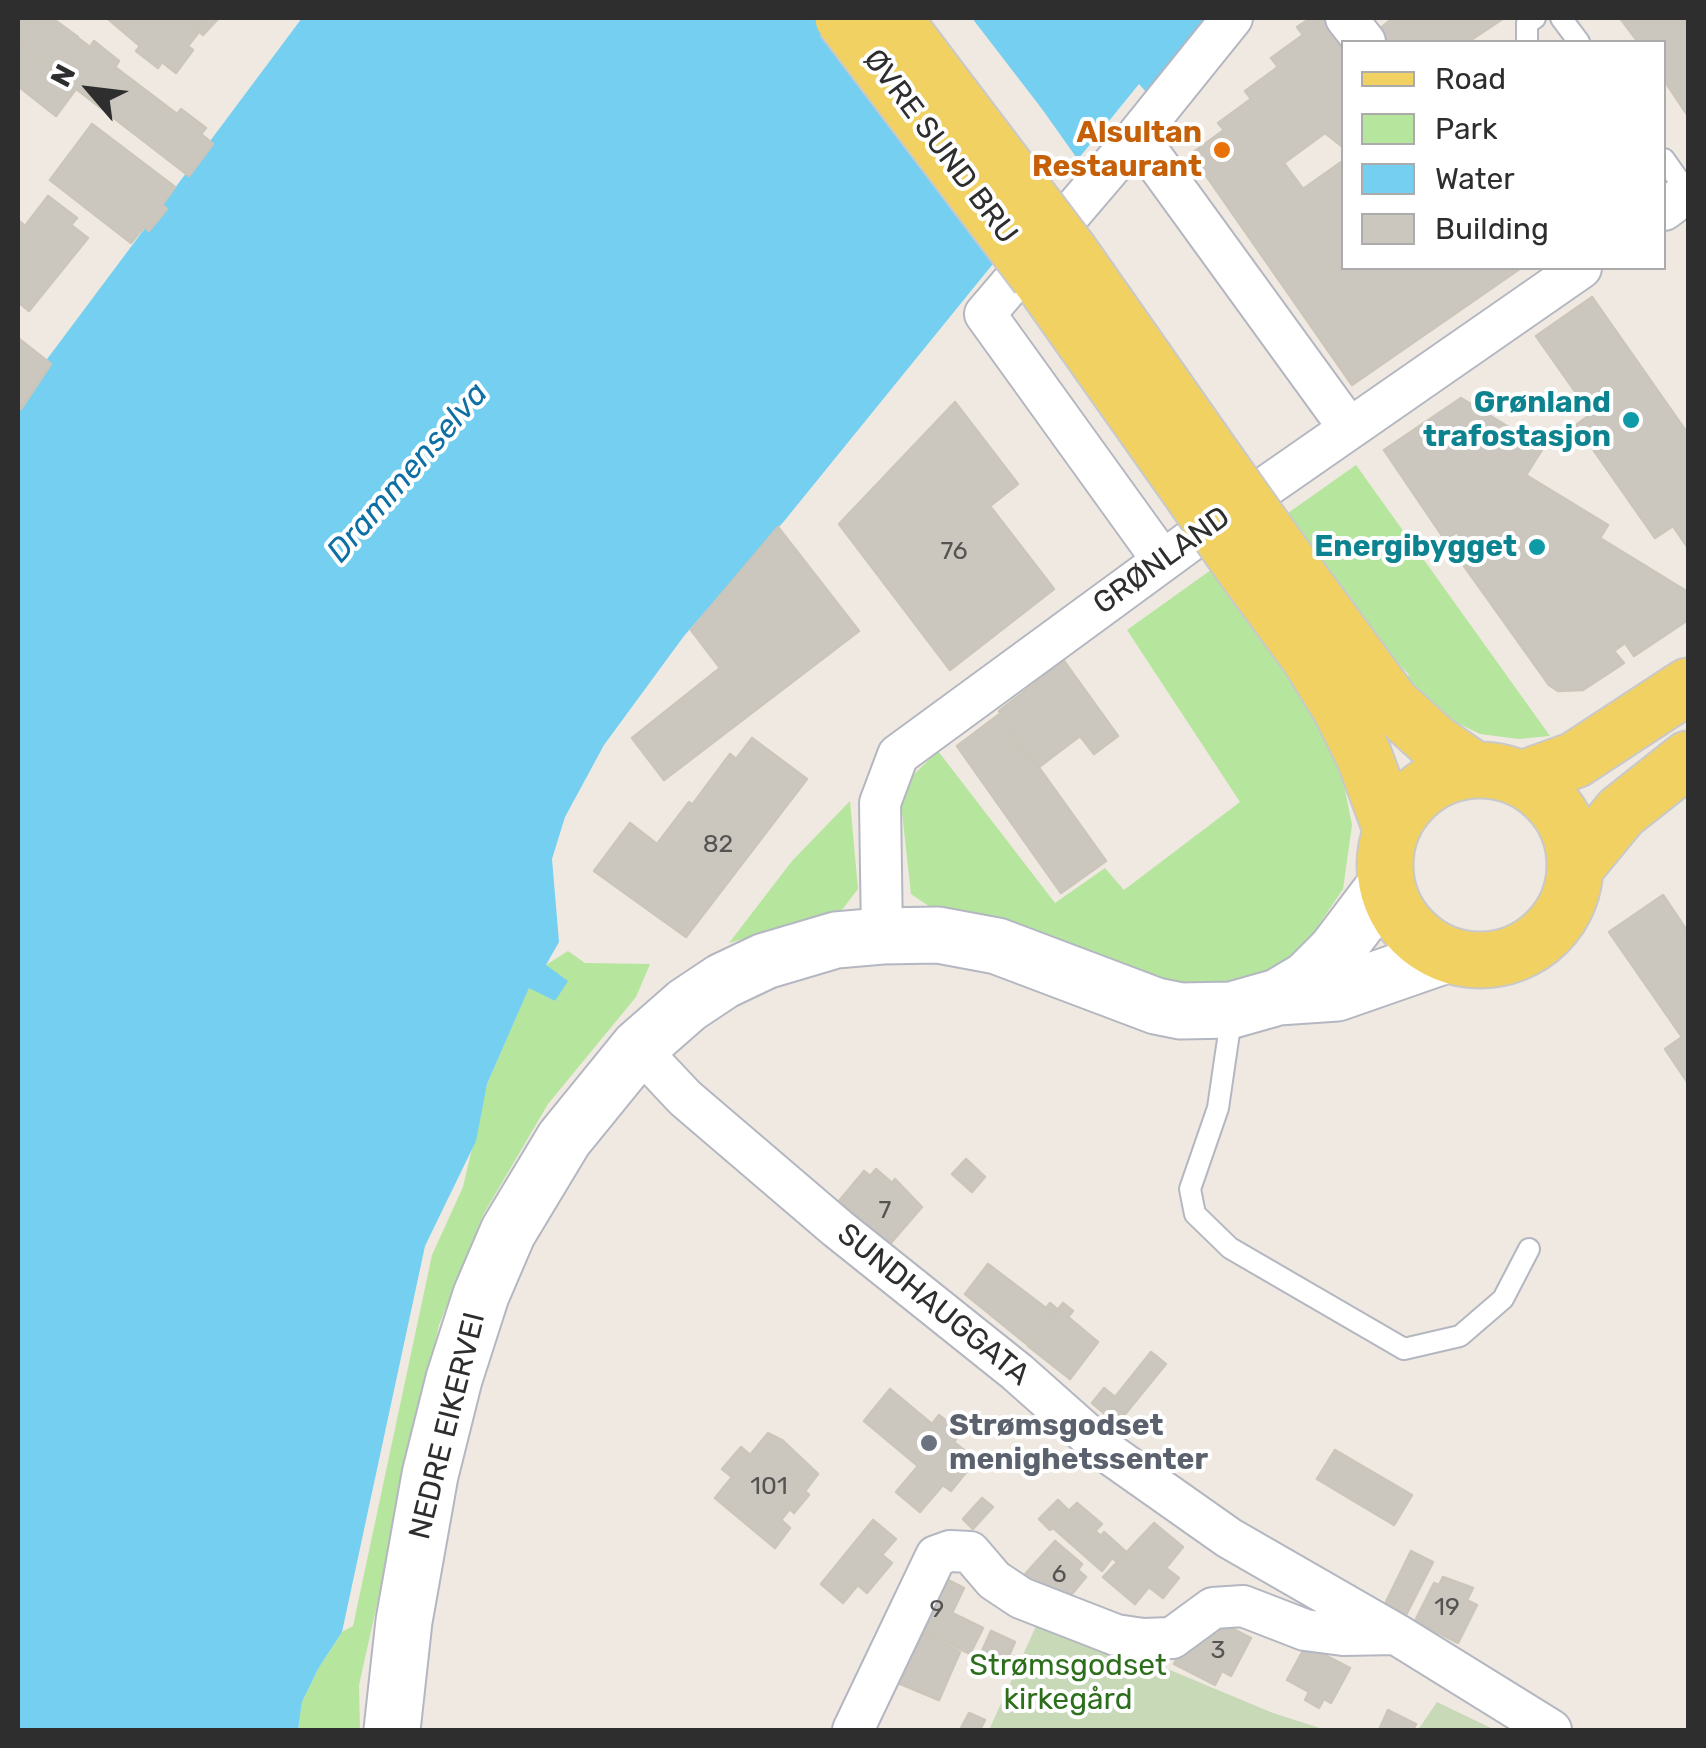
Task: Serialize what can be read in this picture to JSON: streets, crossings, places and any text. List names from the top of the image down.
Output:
{
  "streets": {
    "main road": ["ØVRE SUND BRU", "NEDRE EIKERVEI"],
    "street": ["GRØNLAND", "SUNDHAUGGATA"]
  },
  "crossings": [
    ["GRØNLAND", "NEDRE EIKERVEI"],
    ["SUNDHAUGGATA", "NEDRE EIKERVEI"]
  ],
  "water": ["Drammenselva"],
  "parks": ["Strømsgodset kirkegård"],
  "places": [
    "Alsultan Restaurant",
    "Grønland trafostasjon",
    "Energibygget",
    "Strømsgodset menighetssenter"
  ],
  "house_numbers": [
    "76",
    "82",
    "7",
    "101",
    "6",
    "19",
    "9",
    "3"
  ],
  "legend": [
    "Road",
    "Park",
    "Water",
    "Building"
  ],
  "north": "top left"
}
